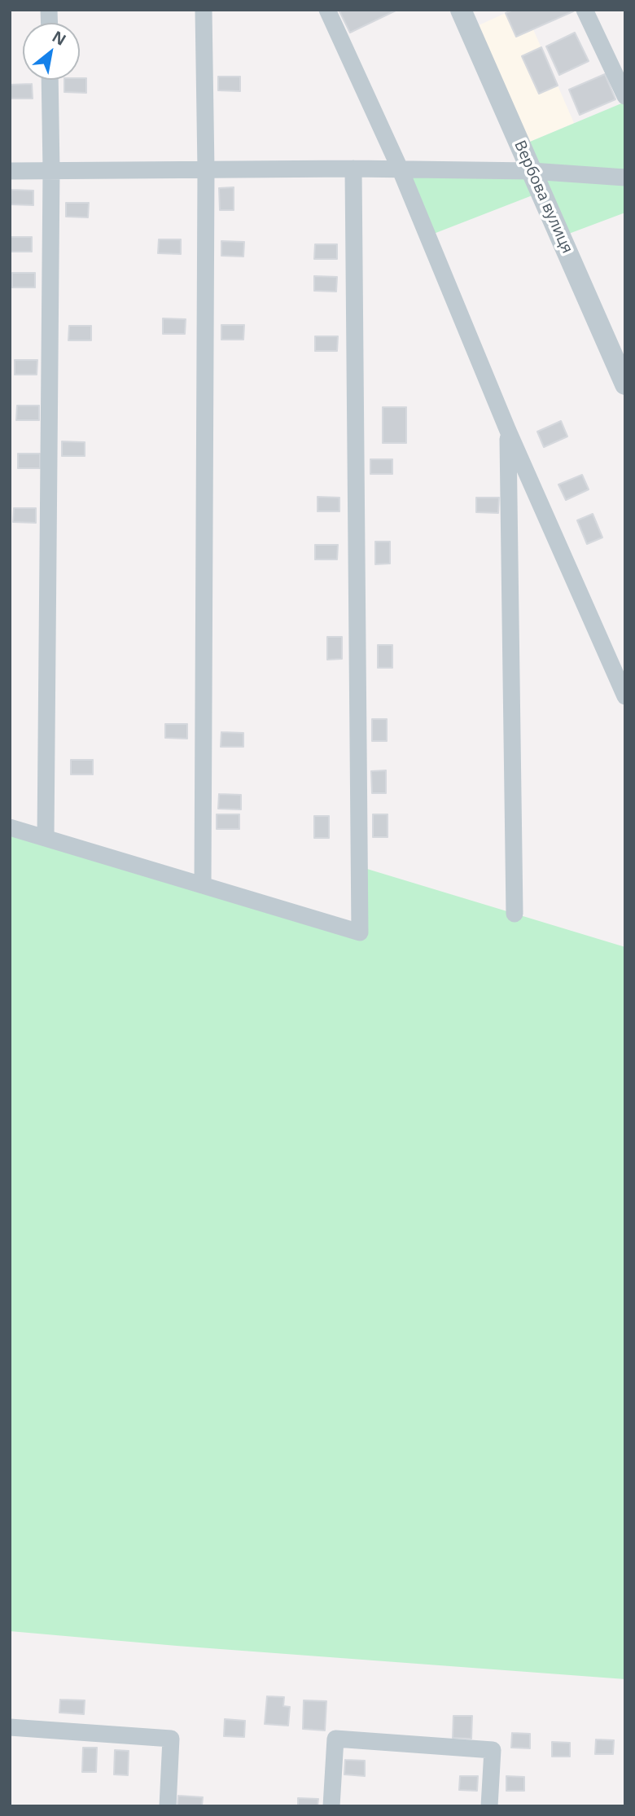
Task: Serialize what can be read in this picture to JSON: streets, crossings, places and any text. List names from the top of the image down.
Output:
{
  "streets": {
    "street": ["Вербова вулиця"]
  },
  "north": "top right"
}
